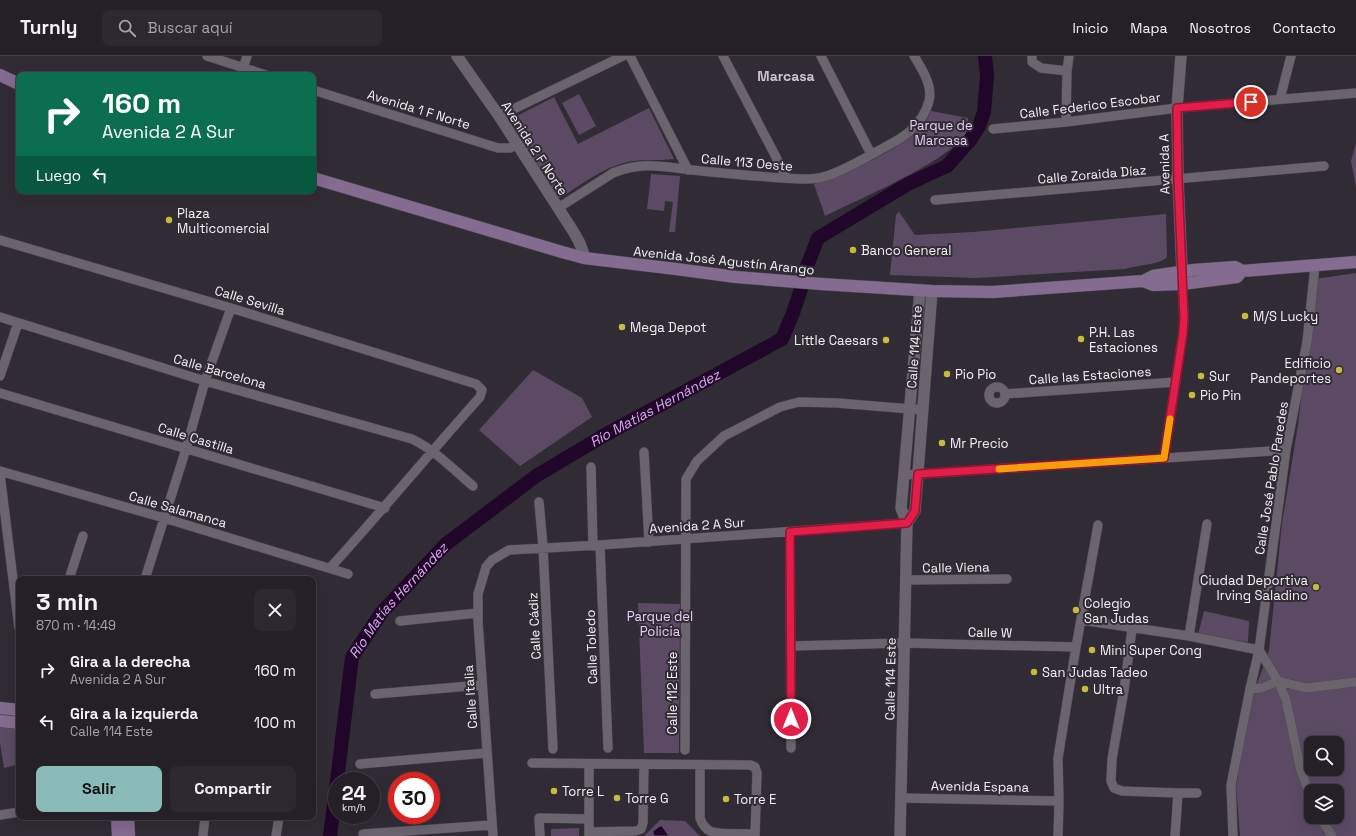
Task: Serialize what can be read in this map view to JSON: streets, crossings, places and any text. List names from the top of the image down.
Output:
{
  "streets": {
    "main road": ["Avenida José Agustín Arango"],
    "street": [
      "Calle Federico Escobar",
      "Avenida 1 F Norte",
      "Avenida 2 F Norte",
      "Calle 113 Oeste",
      "Avenida A",
      "Calle Zoraida Díaz",
      "Calle Sevilla",
      "Calle 114 Este",
      "Calle Barcelona",
      "Calle las Estaciones",
      "Calle Castilla",
      "Calle José Pablo Paredes",
      "Calle Salamanca",
      "Avenida 2 A Sur",
      "Calle Viena",
      "Calle Cádiz",
      "Calle W",
      "Calle Toledo",
      "Calle 112 Este",
      "Calle Italia",
      "Avenida Espana"
    ]
  },
  "crossings": [
    ["Calle Federico Escobar", "Avenida A"],
    ["Avenida 1 F Norte", "Avenida 2 F Norte"],
    ["Avenida 2 F Norte", "Calle 113 Oeste"],
    ["Avenida 2 F Norte", "Avenida José Agustín Arango"],
    ["Avenida A", "Calle Zoraida Díaz"],
    ["Avenida A", "Avenida José Agustín Arango"],
    ["Avenida José Agustín Arango", "Calle 114 Este"],
    ["Avenida José Agustín Arango", "Calle José Pablo Paredes"],
    ["Calle Sevilla", "Calle Barcelona"],
    ["Calle 114 Este", "Avenida 2 A Sur"],
    ["Calle 114 Este", "Calle Viena"],
    ["Calle 114 Este", "Calle W"],
    ["Calle 114 Este", "Calle 112 Este"],
    ["Calle 114 Este", "Avenida Espana"],
    ["Avenida 2 A Sur", "Calle Cádiz"],
    ["Avenida 2 A Sur", "Calle Toledo"],
    ["Avenida 2 A Sur", "Calle 112 Este"],
    ["Avenida 2 A Sur", "Calle Italia"]
  ],
  "districts": ["Marcasa"],
  "water": ["Río Matías Hernández"],
  "parks": ["Parque de Marcasa", "Parque del Policia"],
  "places": [
    "Plaza Multicomercial",
    "Banco General",
    "M/S Lucky",
    "Mega Depot",
    "P.H. Las Estaciones",
    "Little Caesars",
    "Edificio Pandeportes",
    "Pio Pio",
    "Sur",
    "Pio Pin",
    "Mr Precio",
    "Ciudad Deportiva Irving Saladino",
    "Colegio San Judas",
    "Mini Super Cong",
    "San Judas Tadeo",
    "Ultra",
    "Torre L",
    "Torre G",
    "Torre E"
  ],
  "page": {
    "header": "Turnly",
    "search": "Buscar aquí",
    "nav": [
      "Inicio",
      "Mapa",
      "Nosotros",
      "Contacto"
    ],
    "turn": ["160 m", "Avenida 2 A Sur"],
    "then": "Luego",
    "heading": ["3 min", "870 m · 14:49"],
    "list": [
      {
        "name": "Gira a la derecha",
        "note": "Avenida 2 A Sur",
        "value": "160 m"
      },
      {
        "name": "Gira a la izquierda",
        "note": "Calle 114 Este",
        "value": "100 m"
      }
    ],
    "buttons": ["Salir", "Compartir"],
    "speed": "24 km/h",
    "limit": "30"
  }
}
